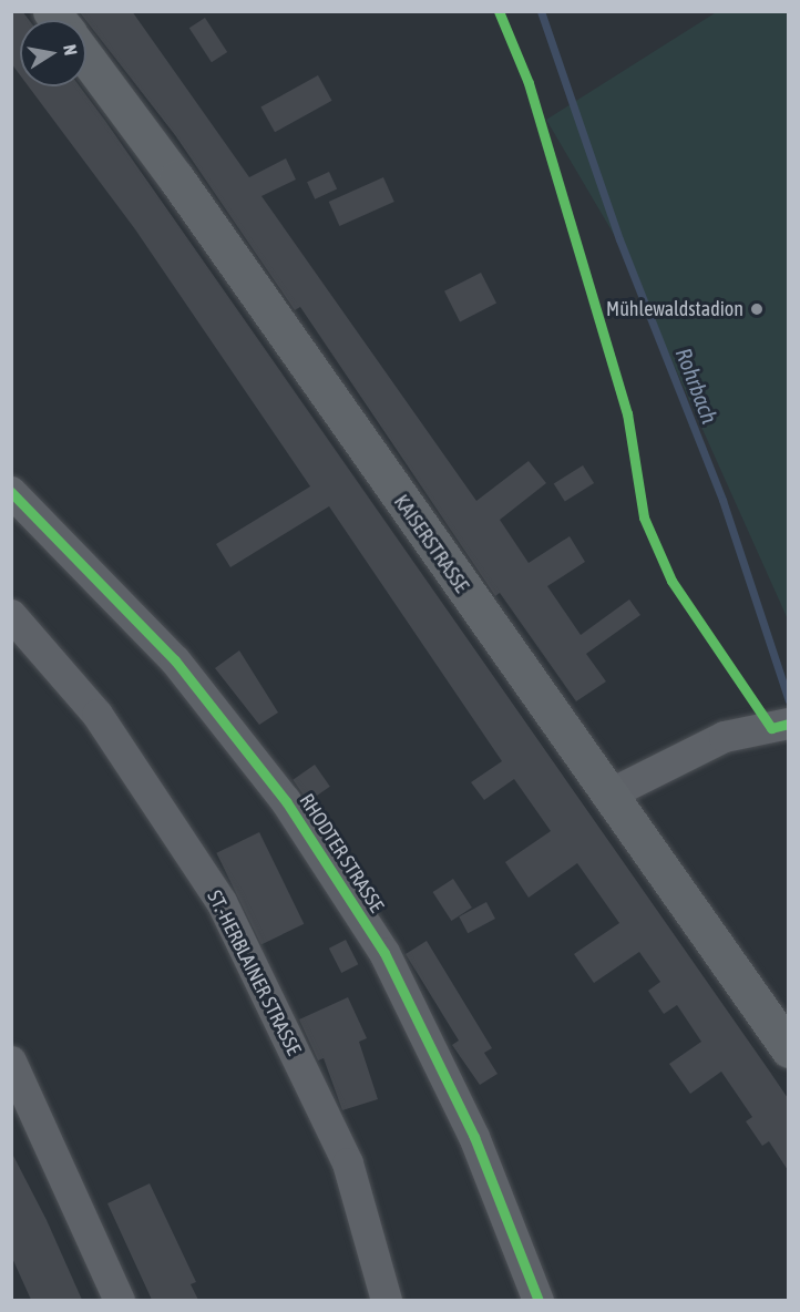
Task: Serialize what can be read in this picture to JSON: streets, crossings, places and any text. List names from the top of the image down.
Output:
{
  "streets": {
    "main road": ["KAISERSTRASSE"],
    "street": ["RHODTER STRASSE", "ST.-HERBLAINER STRASSE"]
  },
  "water": ["Rohrbach"],
  "places": ["Mühlewaldstadion"],
  "north": "right"
}
